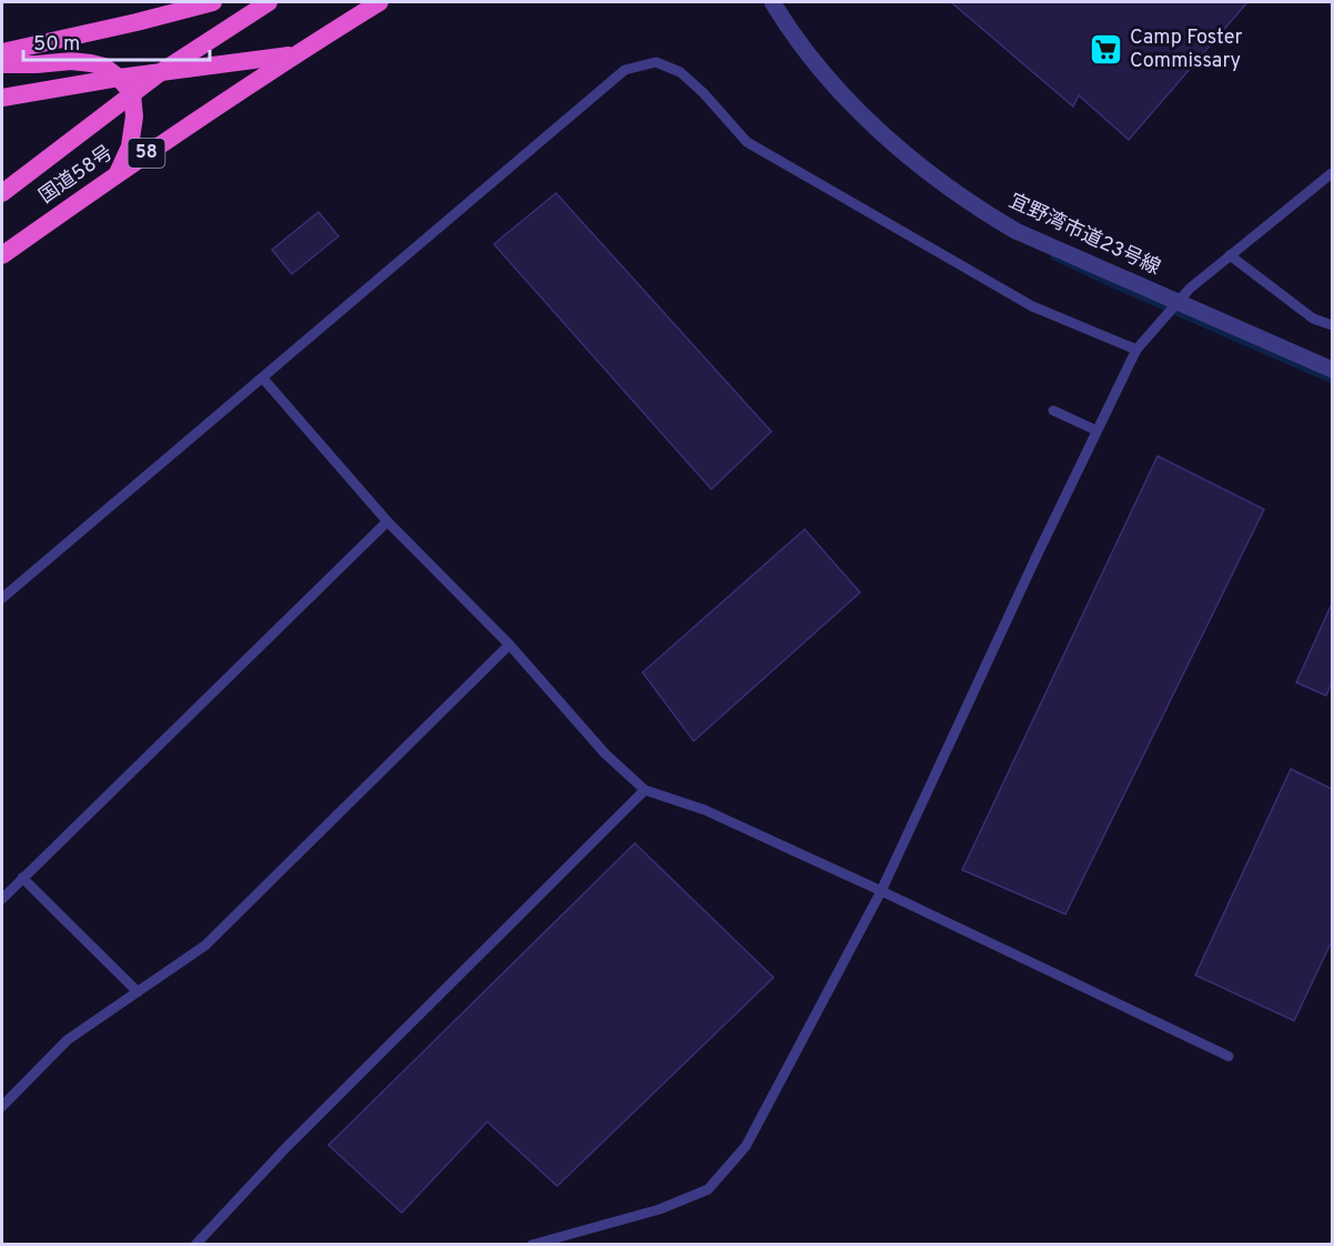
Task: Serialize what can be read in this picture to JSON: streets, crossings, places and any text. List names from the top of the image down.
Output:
{
  "streets": {
    "highway": ["58", "国道58号"],
    "street": ["宜野湾市道23号線"]
  },
  "crossings": [
    ["58", "国道58号"]
  ],
  "places": {
    "supermarket": ["Camp Foster Commissary"]
  },
  "scale_bar": "50 m"
}
